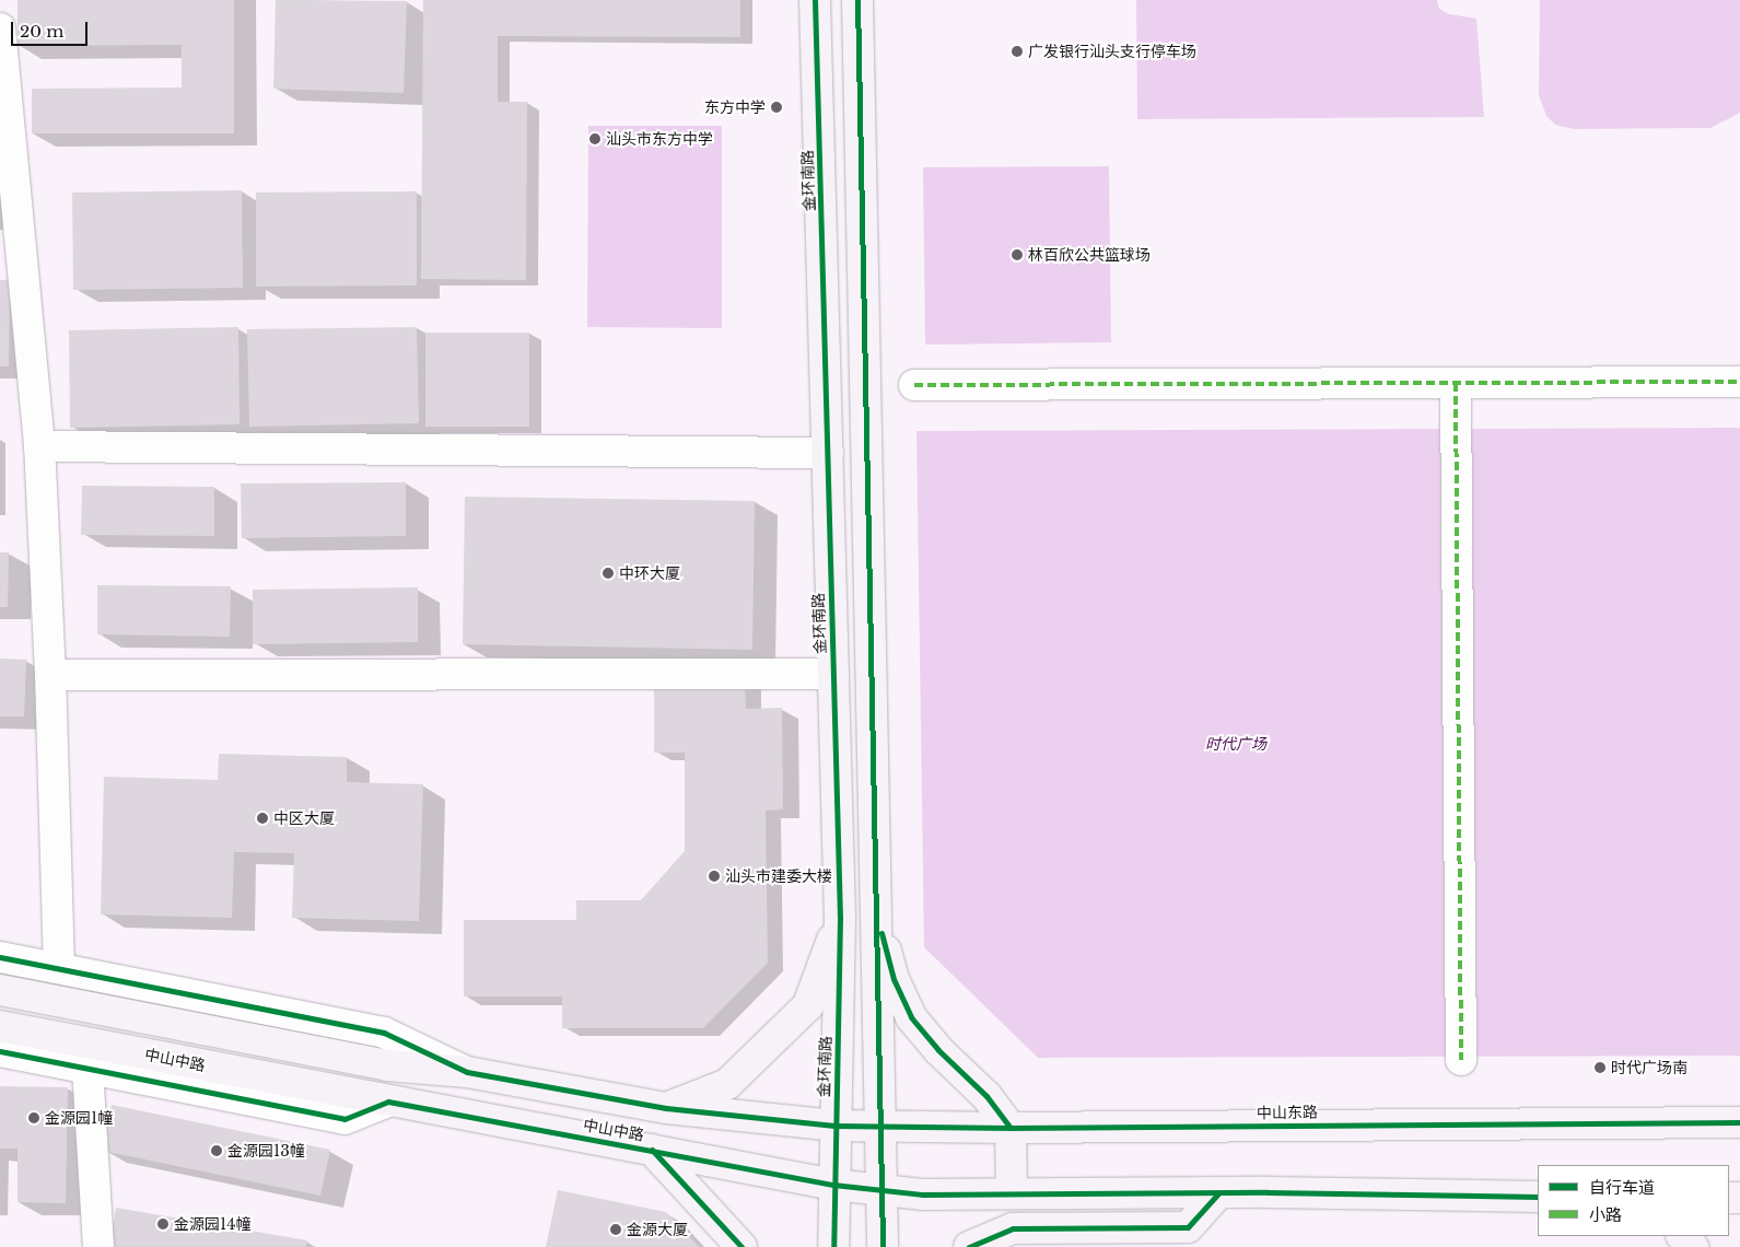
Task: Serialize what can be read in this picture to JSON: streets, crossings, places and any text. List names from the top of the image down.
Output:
{
  "streets": {
    "main road": ["金环南路", "中山中路", "中山东路"]
  },
  "crossings": [
    ["金环南路", "中山中路"],
    ["金环南路", "中山东路"],
    ["中山中路", "中山东路"]
  ],
  "parks": ["时代广场"],
  "places": [
    "广发银行汕头支行停车场",
    "东方中学",
    "汕头市东方中学",
    "林百欣公共篮球场",
    "中环大厦",
    "中区大厦",
    "汕头市建委大楼",
    "时代广场南",
    "金源园1幢",
    "金源园13幢",
    "金源园14幢",
    "金源大厦"
  ],
  "legend": ["自行车道", "小路"],
  "scale_bar": "20 m"
}
